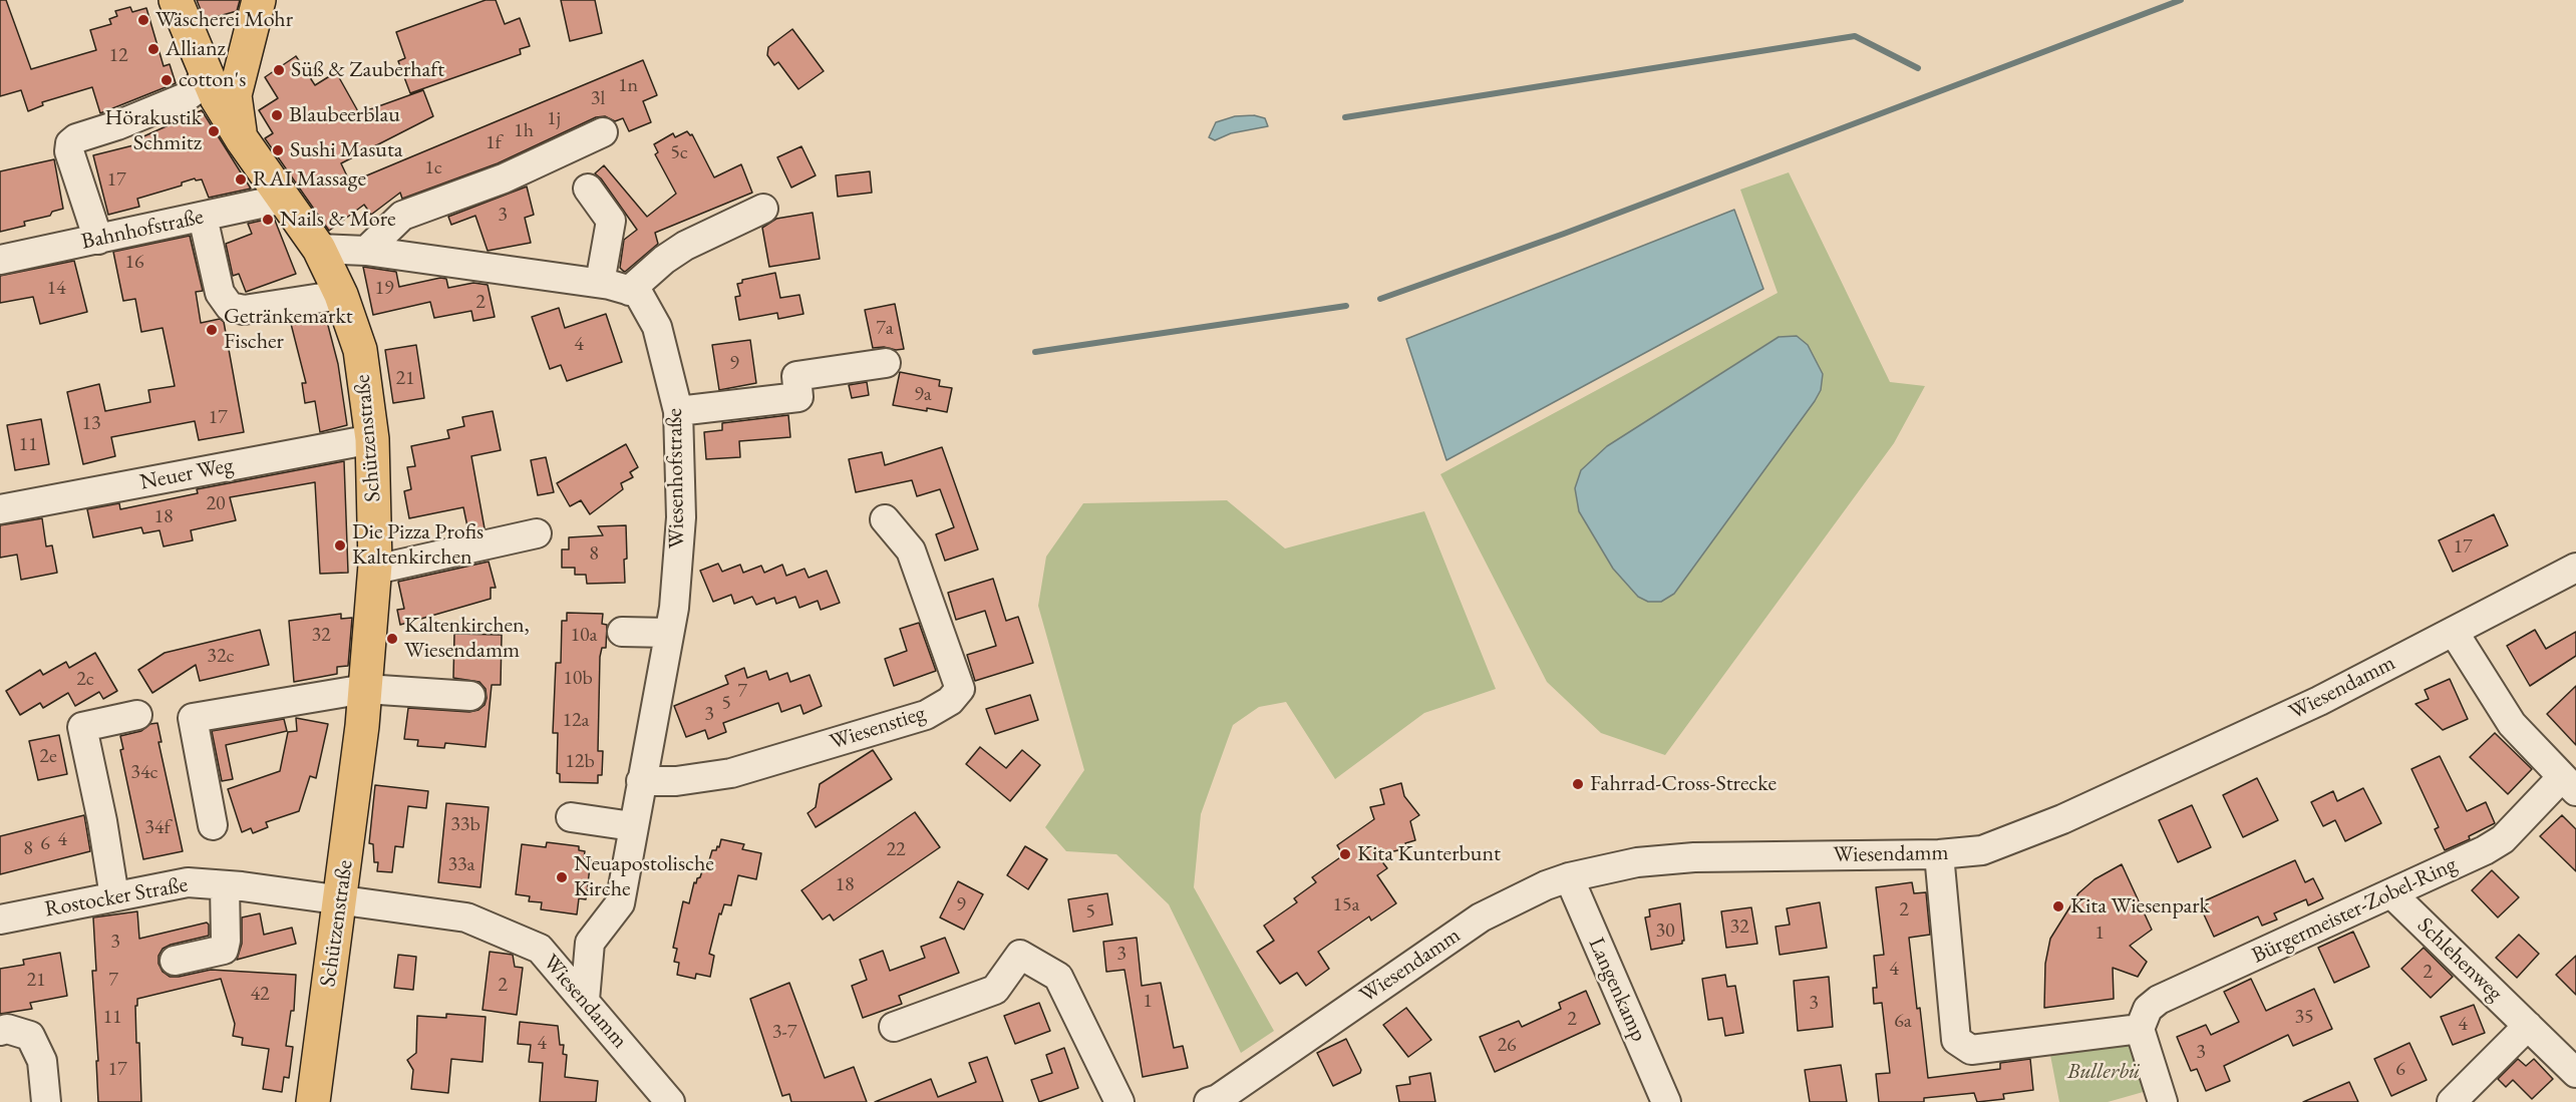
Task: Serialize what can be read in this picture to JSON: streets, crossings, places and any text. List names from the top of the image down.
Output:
{
  "streets": {
    "main road": ["Schützenstraße"],
    "street": [
      "Bahnhofstraße",
      "Neuer Weg",
      "Wiesenhofstraße",
      "Wiesendamm",
      "Wiesenstieg",
      "Rostocker Straße",
      "Bürgermeister-Zobel-Ring",
      "Schlehenweg",
      "Langenkamp"
    ]
  },
  "crossings": [
    ["Bahnhofstraße", "Schützenstraße"],
    ["Schützenstraße", "Neuer Weg"],
    ["Schützenstraße", "Wiesendamm"],
    ["Schützenstraße", "Rostocker Straße"],
    ["Wiesenhofstraße", "Wiesenstieg"],
    ["Wiesendamm", "Rostocker Straße"],
    ["Wiesendamm", "Bürgermeister-Zobel-Ring"],
    ["Wiesendamm", "Langenkamp"],
    ["Bürgermeister-Zobel-Ring", "Schlehenweg"]
  ],
  "parks": ["Bullerbü"],
  "places": [
    "Wäscherei Mohr",
    "Allianz",
    "Süß & Zauberhaft",
    "cotton's",
    "Blaubeerblau",
    "Hörakustik Schmitz",
    "Sushi Masuta",
    "RAI Massage",
    "Nails & More",
    "Getränkemarkt Fischer",
    "Die Pizza Profis Kaltenkirchen",
    "Kaltenkirchen, Wiesendamm",
    "Fahrrad-Cross-Strecke",
    "Kita Kunterbunt",
    "Neuapostolische Kirche",
    "Kita Wiesenpark"
  ],
  "house_numbers": [
    "12",
    "1n",
    "3l",
    "1j",
    "1h",
    "1f",
    "5c",
    "1c",
    "17",
    "3",
    "16",
    "14",
    "19",
    "2",
    "7a",
    "4",
    "9",
    "21",
    "9a",
    "17",
    "13",
    "11",
    "20",
    "18",
    "17",
    "8",
    "32",
    "10a",
    "32c",
    "10b",
    "2c",
    "7",
    "5",
    "3",
    "12a",
    "2e",
    "12b",
    "34c",
    "33b",
    "34f",
    "4",
    "6",
    "8",
    "22",
    "33a",
    "18",
    "9",
    "15a",
    "2",
    "5",
    "32",
    "30",
    "1",
    "3",
    "3",
    "4",
    "2",
    "21",
    "7",
    "2",
    "42",
    "1",
    "3",
    "11",
    "35",
    "2",
    "6a",
    "4",
    "3-7",
    "4",
    "26",
    "3",
    "17",
    "6"
  ]
}
